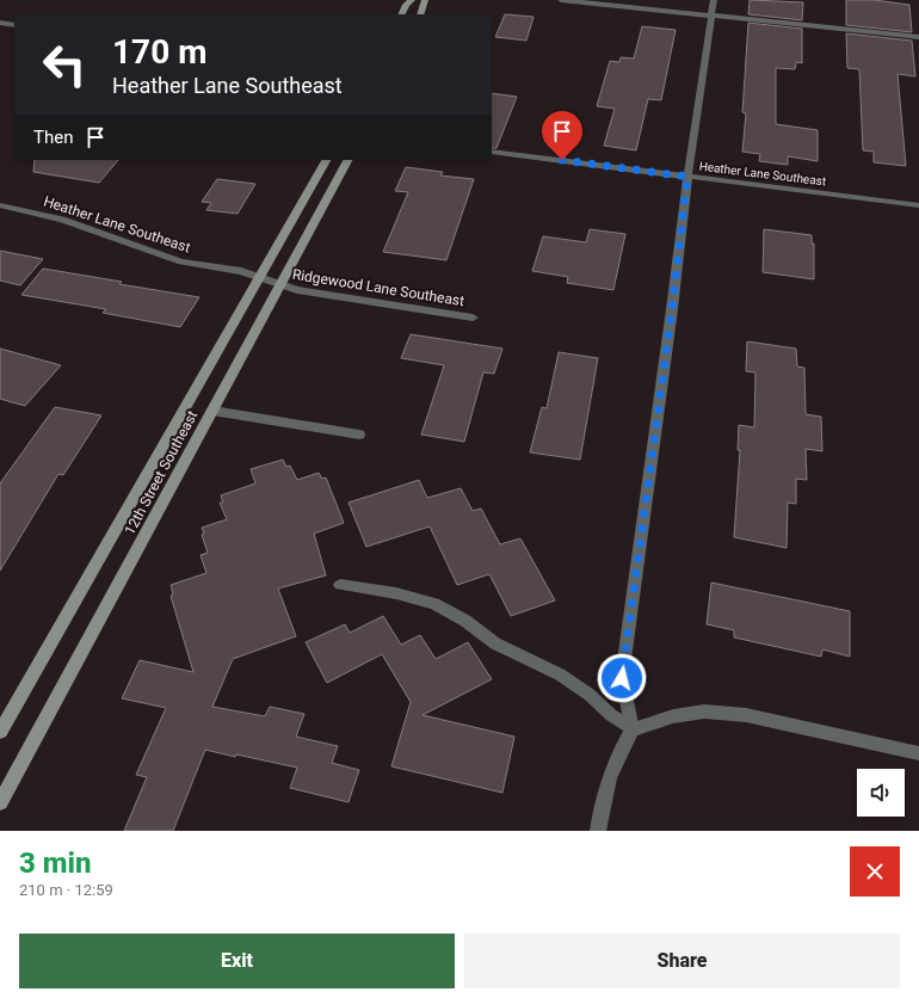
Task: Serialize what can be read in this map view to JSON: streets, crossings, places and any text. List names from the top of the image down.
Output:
{
  "streets": {
    "main road": ["12th Street Southeast"],
    "street": ["Heather Lane Southeast", "Ridgewood Lane Southeast"]
  },
  "crossings": [
    ["Heather Lane Southeast", "Ridgewood Lane Southeast"],
    ["Heather Lane Southeast", "12th Street Southeast"],
    ["Ridgewood Lane Southeast", "12th Street Southeast"]
  ],
  "page": {
    "turn": ["170 m", "Heather Lane Southeast"],
    "then": "Then",
    "heading": ["3 min", "210 m · 12:59"],
    "buttons": ["Exit", "Share"]
  }
}
